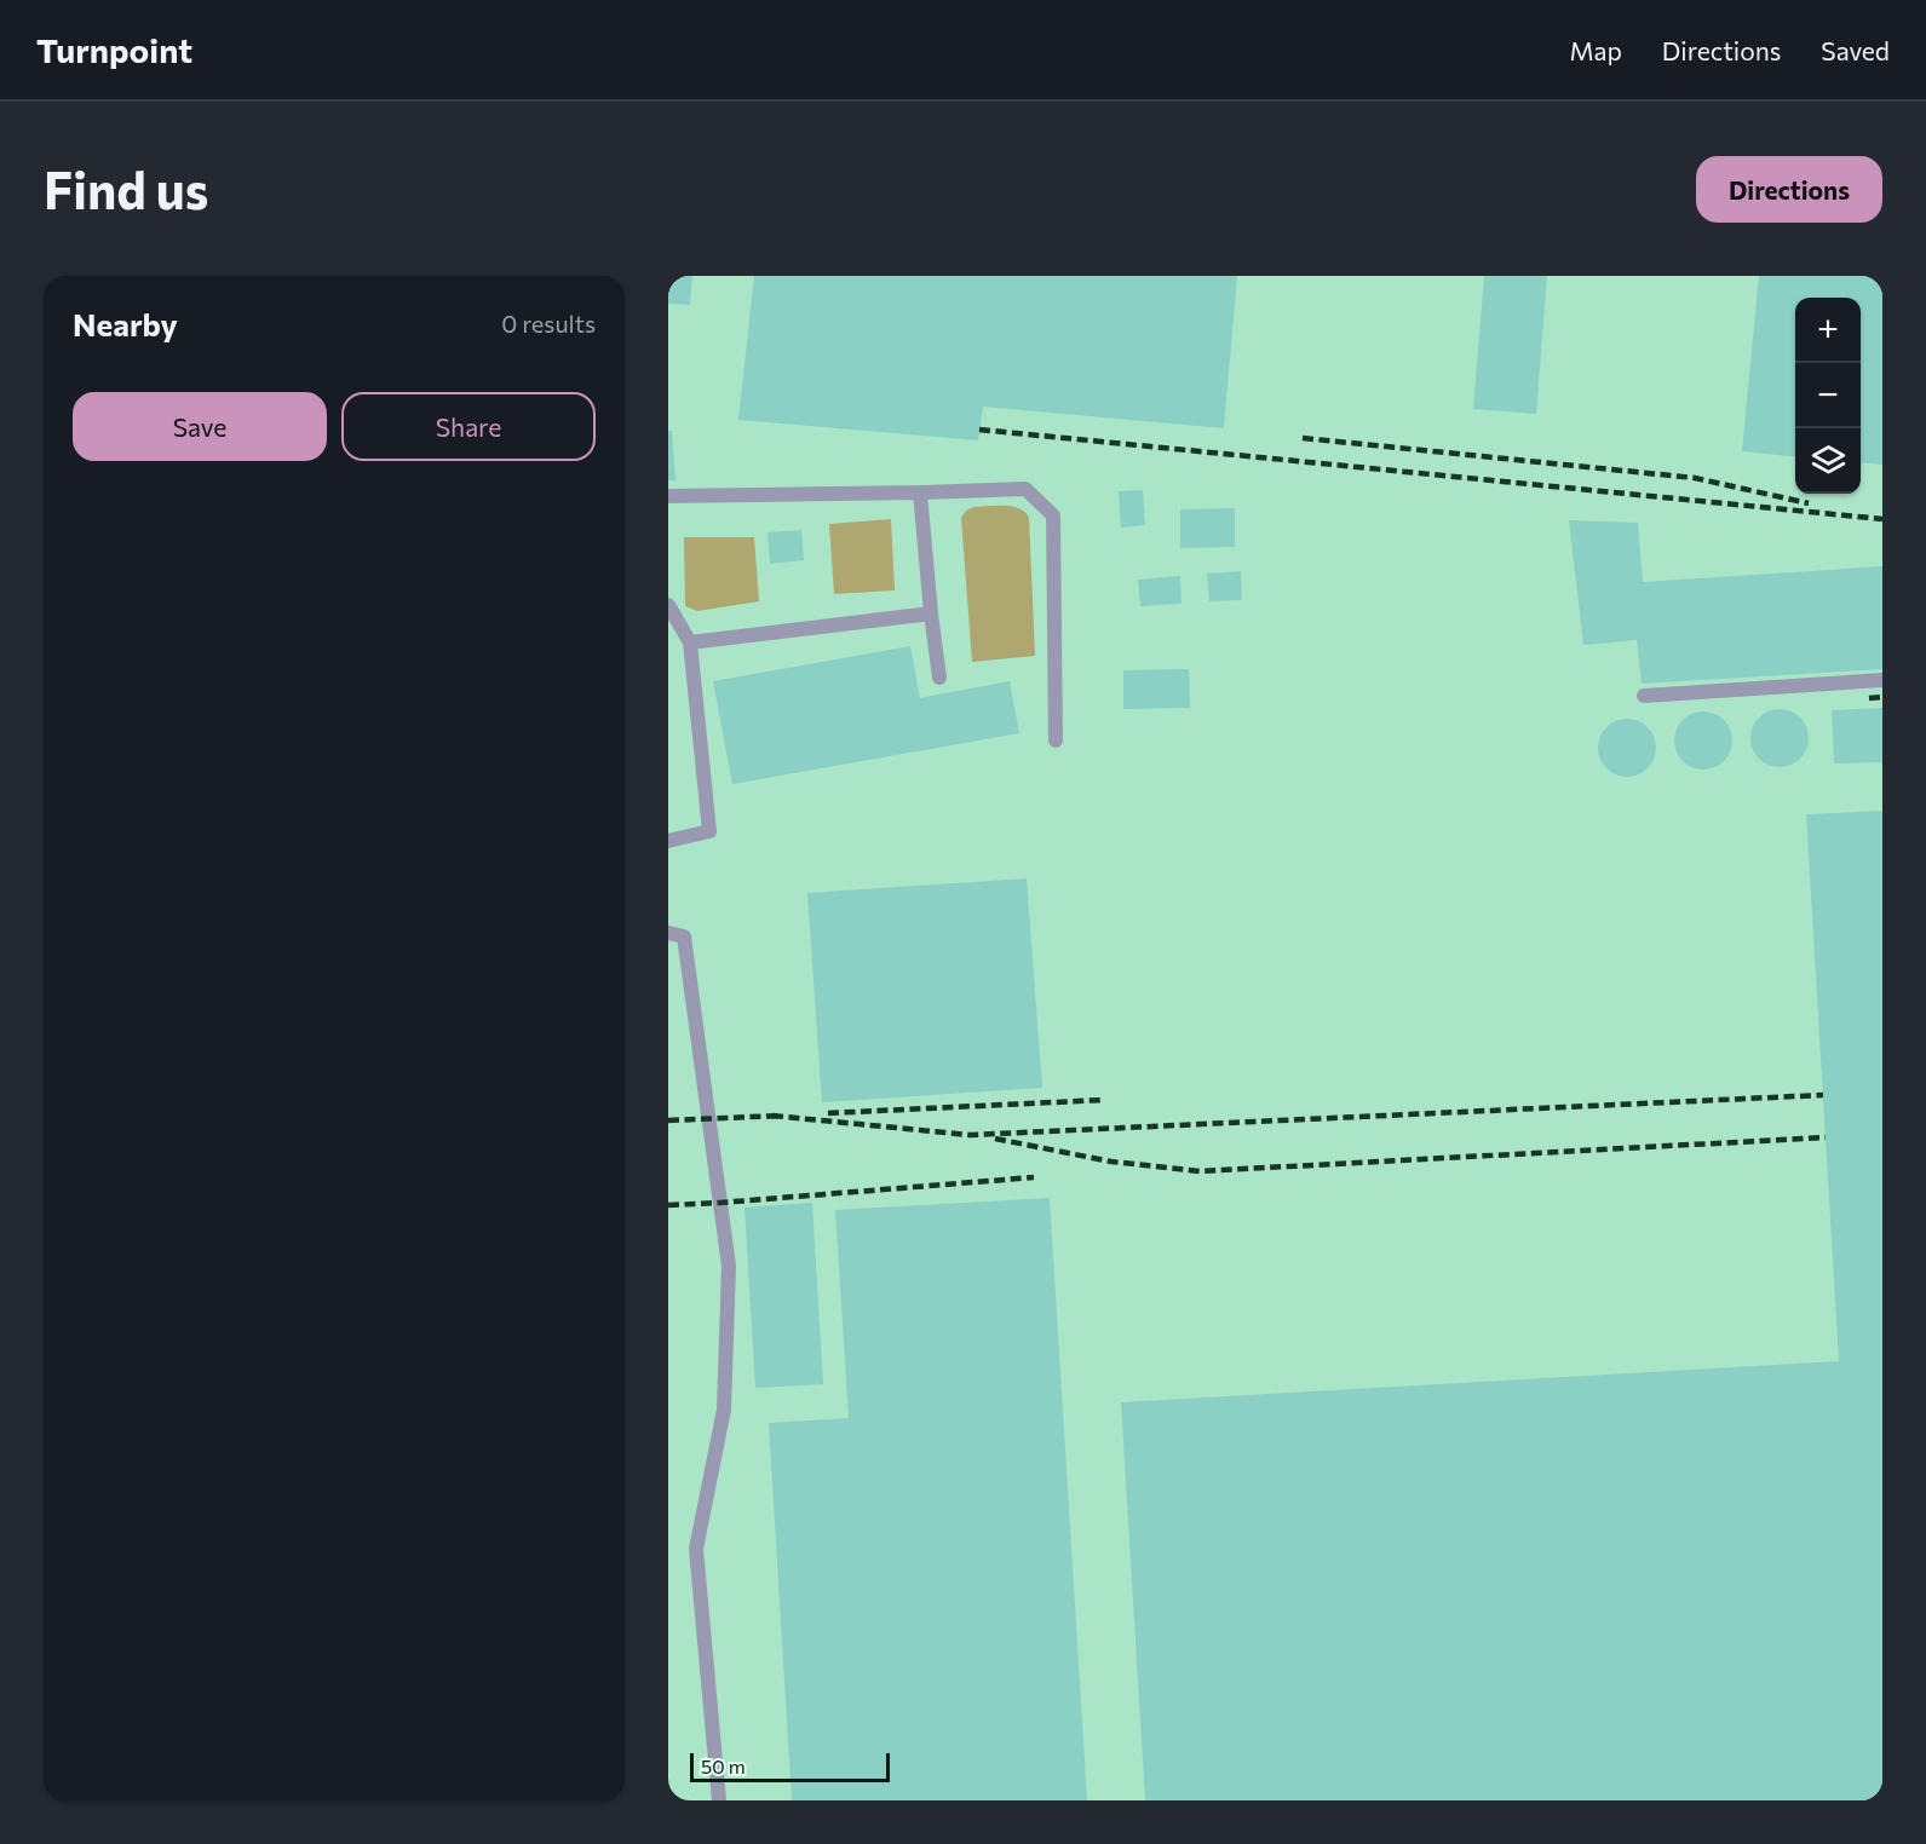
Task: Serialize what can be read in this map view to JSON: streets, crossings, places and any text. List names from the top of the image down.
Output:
{
  "scale_bar": "50 m",
  "page": {
    "header": "Turnpoint",
    "nav": ["Map", "Directions", "Saved"],
    "buttons": [
      "Directions",
      ["Save", "Share"]
    ],
    "title": "Find us",
    "heading": ["Nearby", "0 results"],
    "map_buttons": ["+", "−"],
    "scale": "50 m"
  }
}
